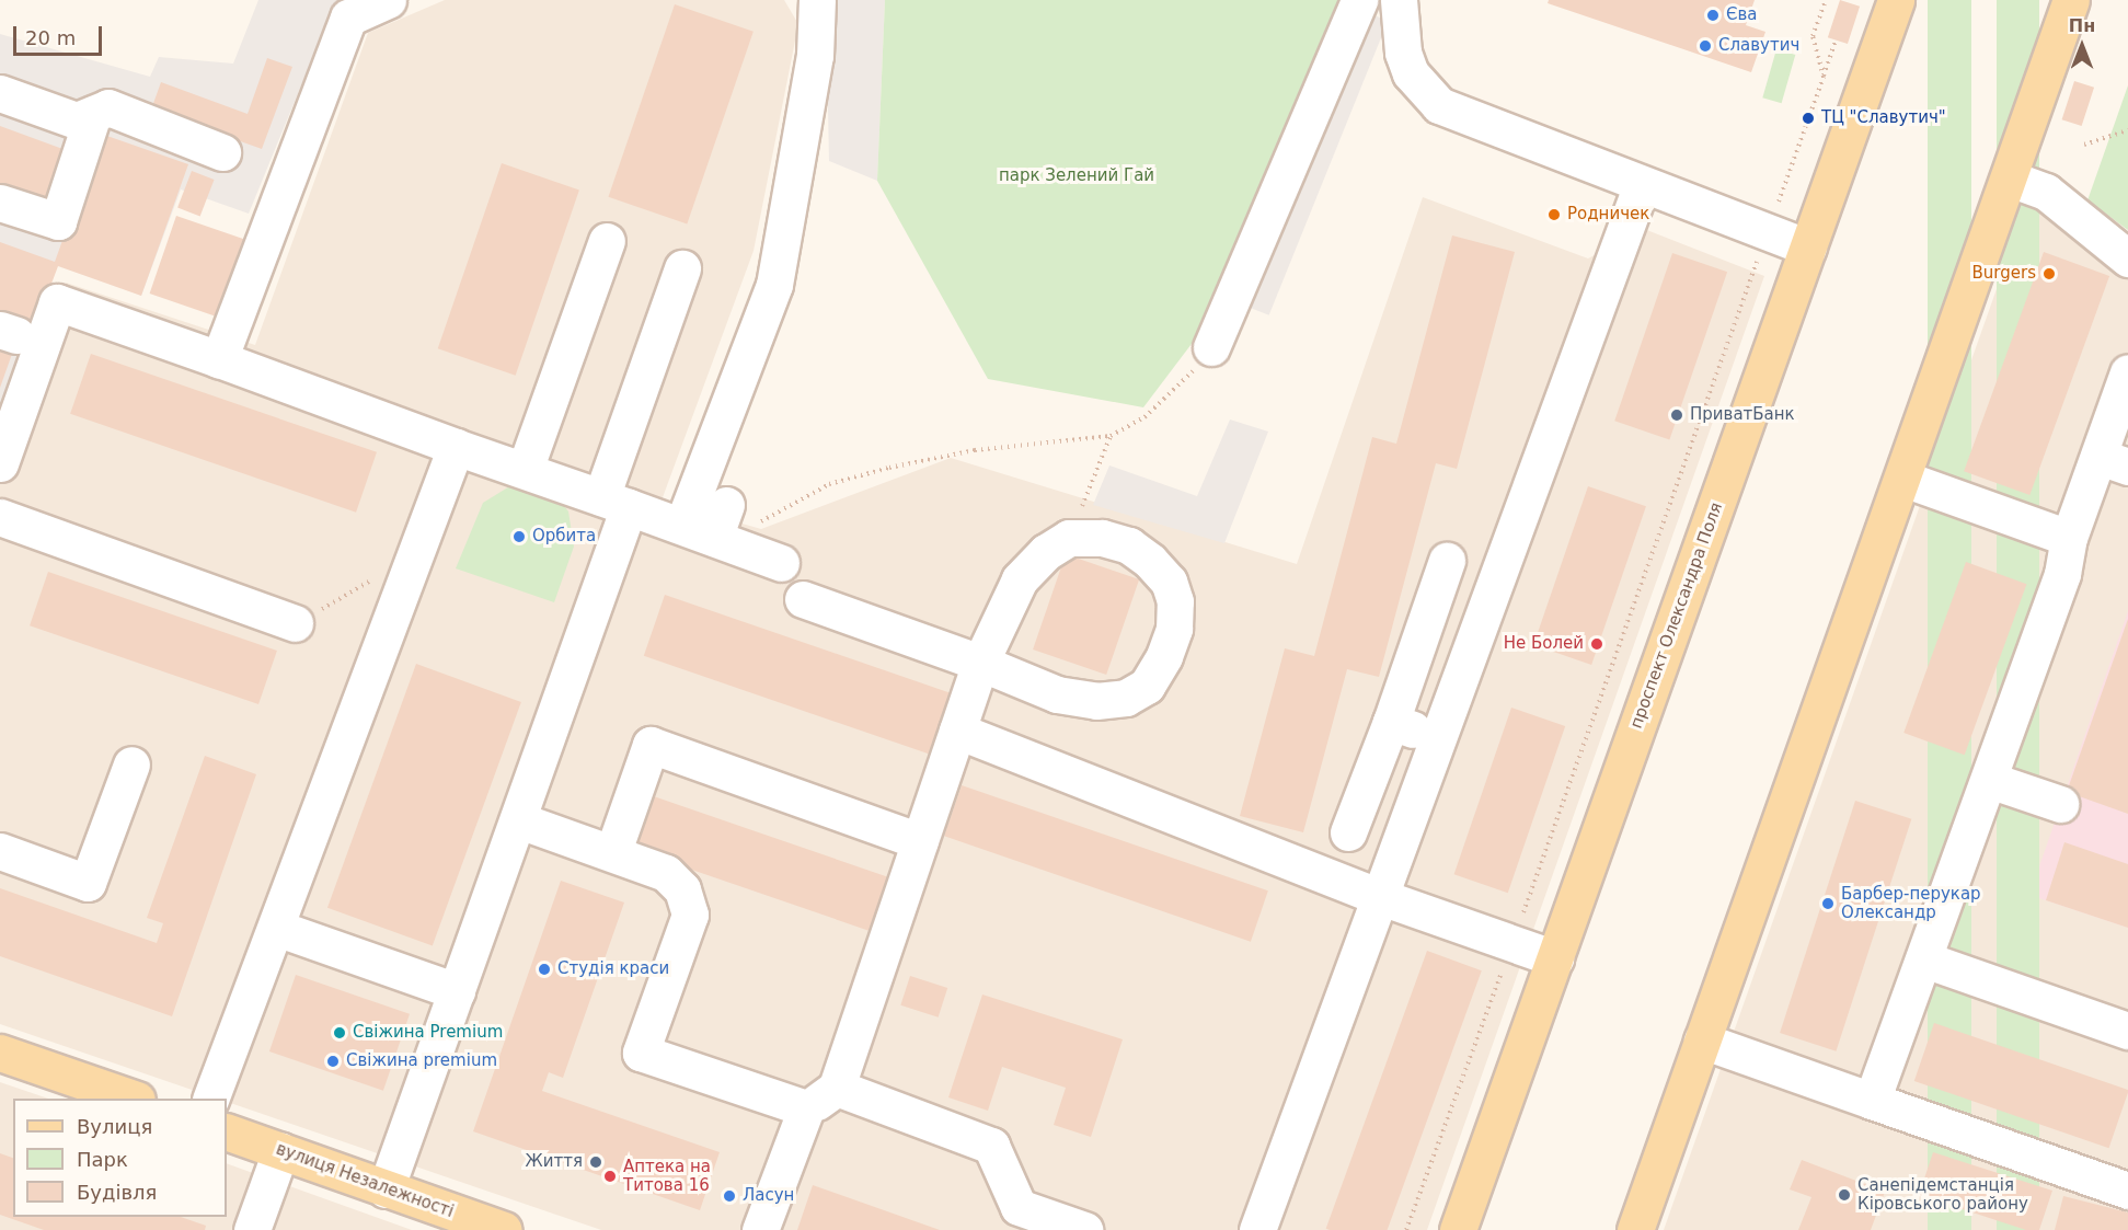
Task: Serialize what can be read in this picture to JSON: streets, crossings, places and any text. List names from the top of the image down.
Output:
{
  "streets": {
    "main road": ["проспект Олександра Поля", "вулиця Незалежності"]
  },
  "parks": ["парк Зелений Гай"],
  "places": [
    "Єва",
    "Славутич",
    "ТЦ \"Славутич\"",
    "Родничек",
    "Burgers",
    "ПриватБанк",
    "Орбита",
    "Не Болей",
    "Барбер-перукар Олександр",
    "Студія краси",
    "Свіжина Premium",
    "Свіжина premium",
    "Життя",
    "Аптека на Титова 16",
    "Санепідемстанція Кіровського району",
    "Ласун"
  ],
  "legend": ["Вулиця", "Парк", "Будівля"],
  "scale_bar": "20 m",
  "north": "top"
}
